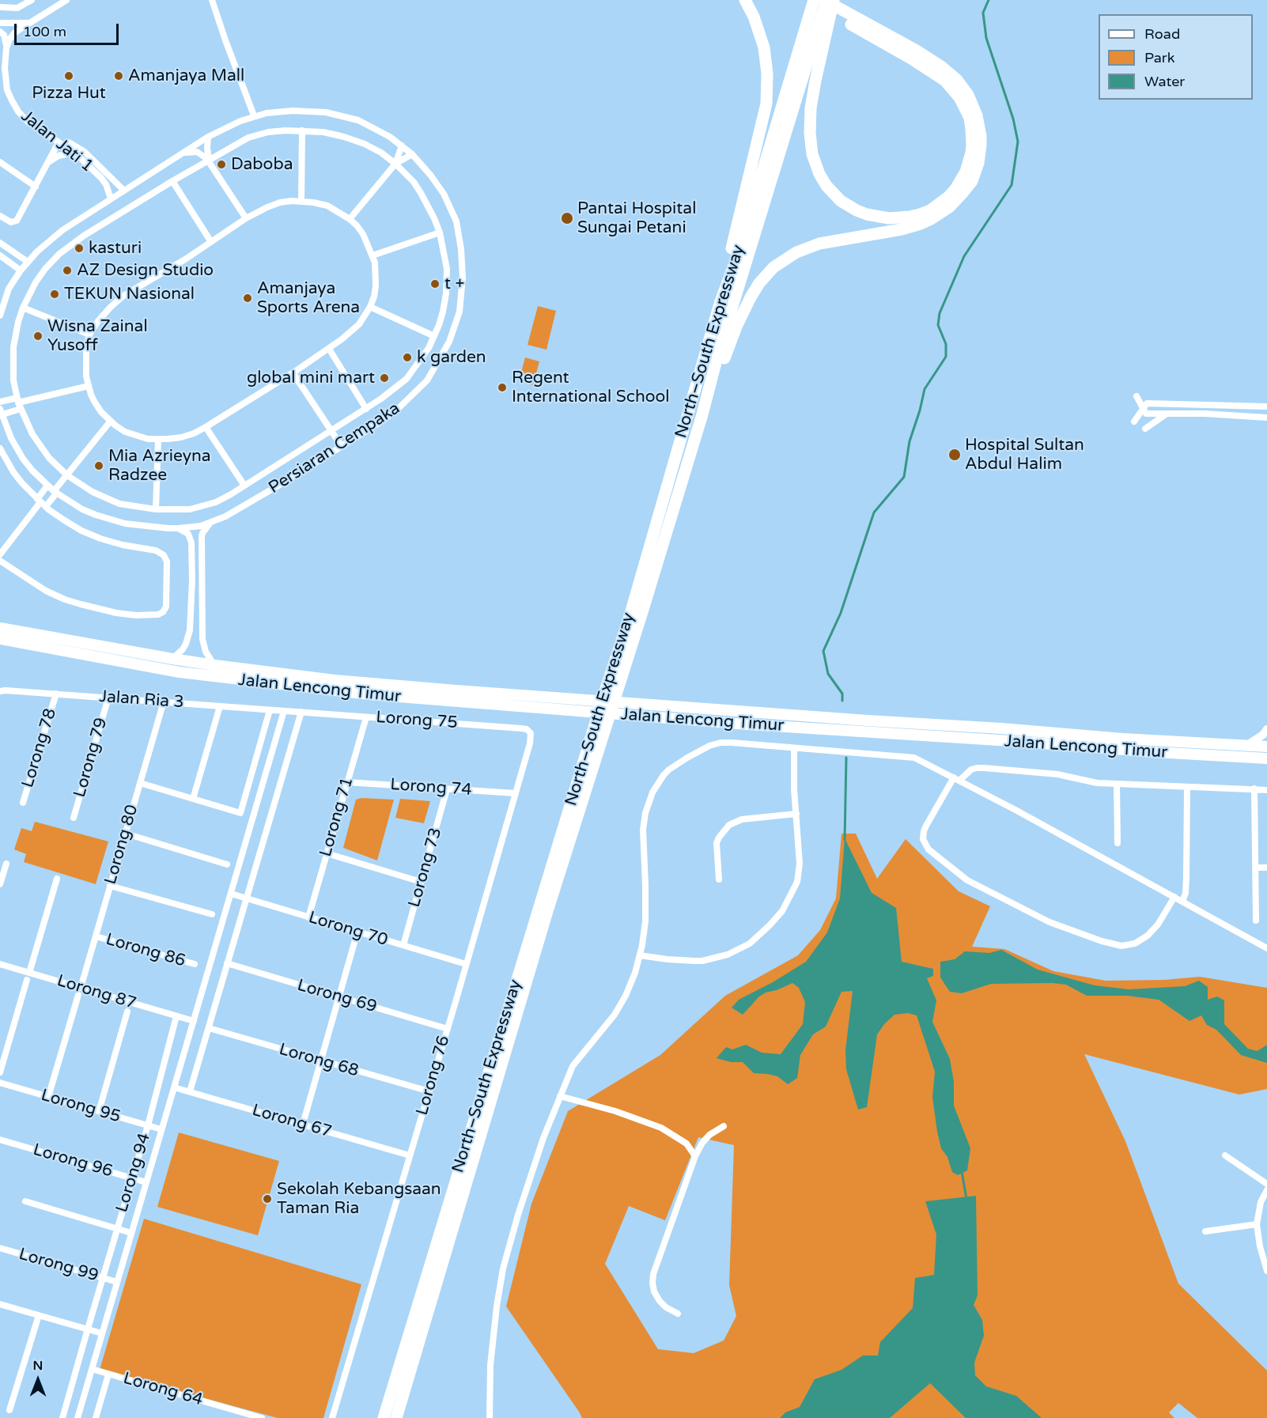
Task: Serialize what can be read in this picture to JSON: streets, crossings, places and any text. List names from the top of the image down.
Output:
{
  "streets": {
    "highway": ["North–South Expressway", "Jalan Lencong Timur"],
    "street": [
      "Jalan Jati 1",
      "Persiaran Cempaka",
      "Jalan Ria 3",
      "Lorong 75",
      "Lorong 78",
      "Lorong 79",
      "Lorong 74",
      "Lorong 71",
      "Lorong 80",
      "Lorong 73",
      "Lorong 70",
      "Lorong 86",
      "Lorong 87",
      "Lorong 69",
      "Lorong 68",
      "Lorong 76",
      "Lorong 95",
      "Lorong 67",
      "Lorong 96",
      "Lorong 94",
      "Lorong 99",
      "Lorong 64"
    ]
  },
  "crossings": [
    ["Jalan Jati 1", "Persiaran Cempaka"],
    ["Jalan Ria 3", "Lorong 75"],
    ["Jalan Ria 3", "Lorong 78"],
    ["Jalan Ria 3", "Lorong 79"],
    ["Jalan Ria 3", "Lorong 80"],
    ["Lorong 75", "Lorong 71"],
    ["Lorong 75", "Lorong 76"],
    ["Lorong 74", "Lorong 71"],
    ["Lorong 74", "Lorong 73"],
    ["Lorong 74", "Lorong 76"],
    ["Lorong 71", "Lorong 70"],
    ["Lorong 80", "Lorong 86"],
    ["Lorong 80", "Lorong 87"],
    ["Lorong 80", "Lorong 95"],
    ["Lorong 73", "Lorong 70"],
    ["Lorong 70", "Lorong 76"],
    ["Lorong 87", "Lorong 94"],
    ["Lorong 69", "Lorong 76"],
    ["Lorong 68", "Lorong 76"],
    ["Lorong 76", "Lorong 67"],
    ["Lorong 95", "Lorong 94"],
    ["Lorong 96", "Lorong 94"],
    ["Lorong 94", "Lorong 99"]
  ],
  "places": [
    "Pizza Hut",
    "Amanjaya Mall",
    "Daboba",
    "Pantai Hospital Sungai Petani",
    "kasturi",
    "AZ Design Studio",
    "t +",
    "TEKUN Nasional",
    "Amanjaya Sports Arena",
    "Wisna Zainal Yusoff",
    "k garden",
    "global mini mart",
    "Regent International School",
    "Hospital Sultan Abdul Halim",
    "Mia Azrieyna Radzee",
    "Sekolah Kebangsaan Taman Ria"
  ],
  "legend": ["Road", "Park", "Water"],
  "scale_bar": "100 m",
  "north": "top"
}
